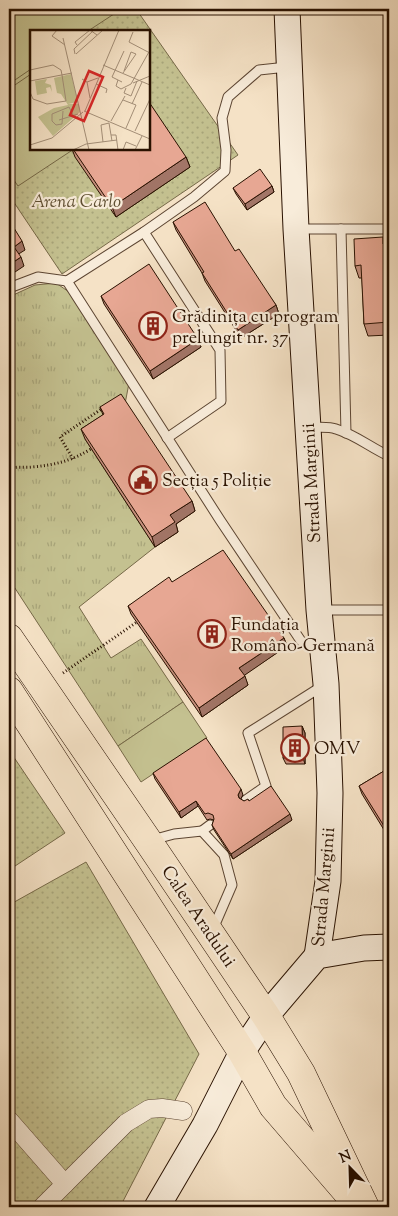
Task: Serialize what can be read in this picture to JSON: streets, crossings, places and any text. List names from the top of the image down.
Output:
{
  "streets": {
    "main road": ["Calea Aradului"],
    "street": ["Strada Marginii"]
  },
  "parks": ["Arena Carlo"],
  "places": {
    "building": ["Grădinița cu program prelungit nr. 37", "Fundația Româno-Germană", "OMV"],
    "public building": ["Secția 5 Poliție"]
  },
  "north": "top left"
}
